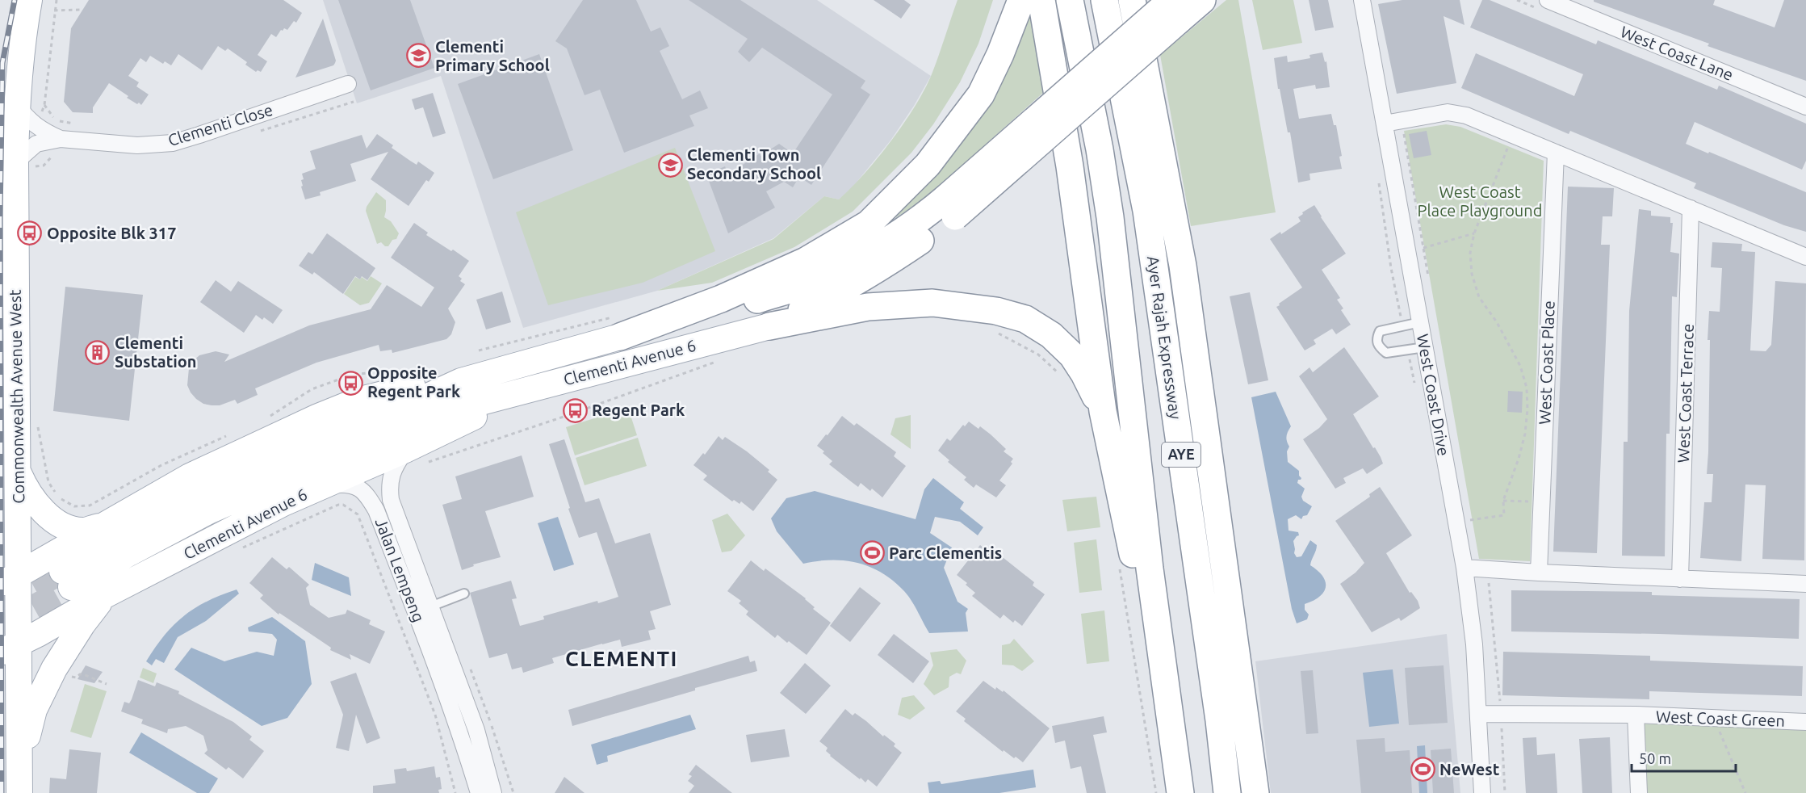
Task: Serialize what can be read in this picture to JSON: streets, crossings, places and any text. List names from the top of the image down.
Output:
{
  "streets": {
    "highway": ["Ayer Rajah Expressway", "AYE"],
    "main road": ["Clementi Avenue 6", "Commonwealth Avenue West"],
    "street": [
      "West Coast Lane",
      "Clementi Close",
      "West Coast Place",
      "West Coast Terrace",
      "West Coast Drive",
      "Jalan Lempeng",
      "West Coast Green"
    ]
  },
  "crossings": [
    ["Clementi Close", "Commonwealth Avenue West"],
    ["Clementi Avenue 6", "Commonwealth Avenue West"],
    ["Clementi Avenue 6", "Jalan Lempeng"],
    ["West Coast Drive", "West Coast Green"]
  ],
  "districts": ["CLEMENTI"],
  "parks": ["West Coast Place Playground"],
  "places": {
    "school or university": ["Clementi Primary School", "Clementi Town Secondary School"],
    "bus stop": ["Opposite Blk 317", "Opposite Regent Park", "Regent Park"],
    "building": ["Clementi Substation"],
    "sports": ["Parc Clementis", "NeWest"]
  },
  "scale_bar": "50 m"
}
